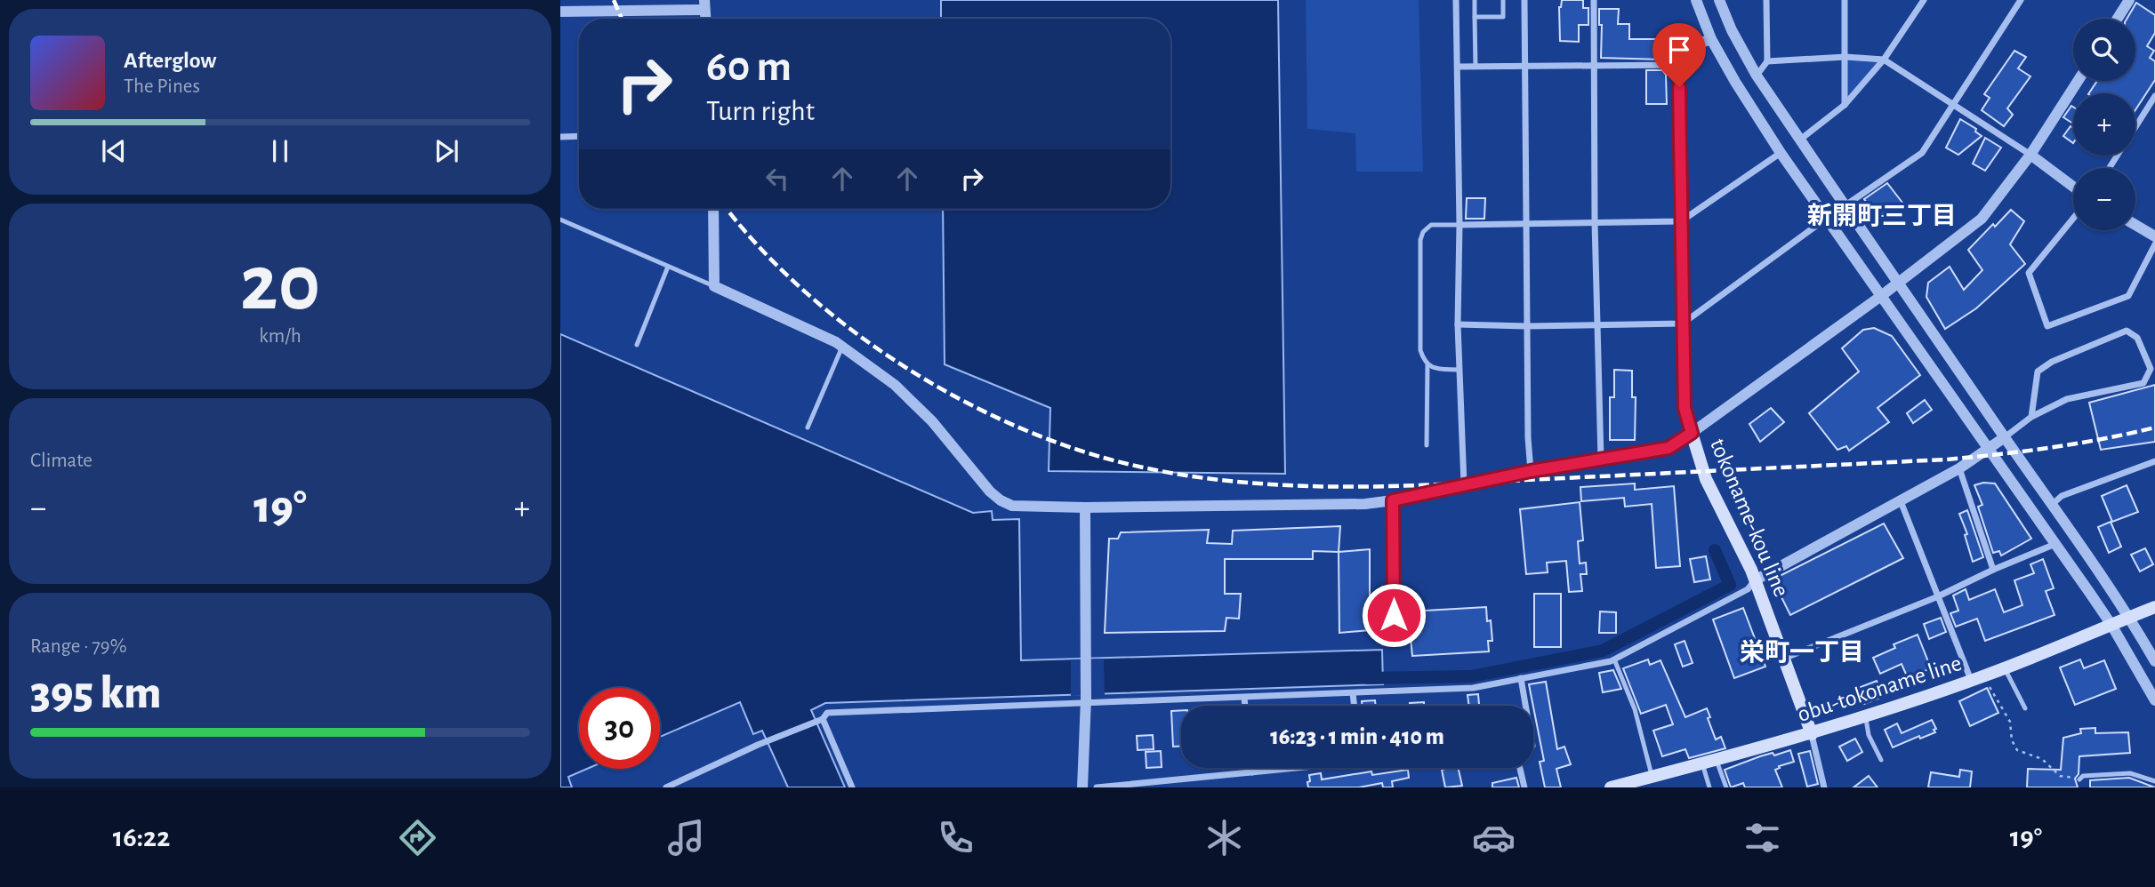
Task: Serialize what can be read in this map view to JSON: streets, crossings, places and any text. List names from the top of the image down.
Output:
{
  "streets": {
    "main road": ["tokoname-kou line", "obu-tokoname line"]
  },
  "crossings": [
    ["tokoname-kou line", "obu-tokoname line"]
  ],
  "districts": ["新開町三丁目", "栄町一丁目"],
  "page": {
    "map_buttons": ["+", "−"],
    "turn": ["60 m", "Turn right"],
    "song": ["Afterglow", "The Pines"],
    "tile": [
      ["20", "km/h"],
      "Climate",
      ["Range · 79%", "395 km"]
    ],
    "heat": ["−", "19°", "+"],
    "limit": "30",
    "trip": "16:23 · 1 min · 410 m",
    "tabs": ["16:22", "19°"]
  }
}
